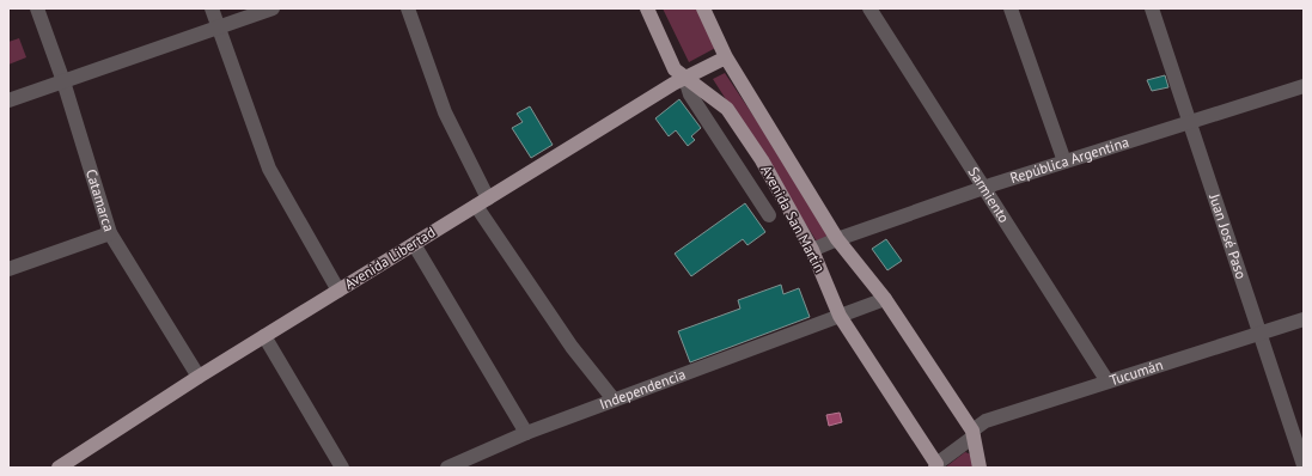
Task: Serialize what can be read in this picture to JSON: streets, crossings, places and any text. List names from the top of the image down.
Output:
{
  "streets": {
    "main road": ["Avenida San Martín", "Avenida Libertad"],
    "street": [
      "República Argentina",
      "Sarmiento",
      "Catamarca",
      "Juan José Paso",
      "Tucumán",
      "Independencia"
    ]
  },
  "crossings": [
    ["República Argentina", "Sarmiento"],
    ["República Argentina", "Avenida San Martín"],
    ["República Argentina", "Juan José Paso"],
    ["Sarmiento", "Tucumán"],
    ["Catamarca", "Avenida Libertad"],
    ["Avenida San Martín", "Avenida Libertad"],
    ["Avenida San Martín", "Tucumán"],
    ["Avenida San Martín", "Independencia"],
    ["Juan José Paso", "Tucumán"]
  ]
}
